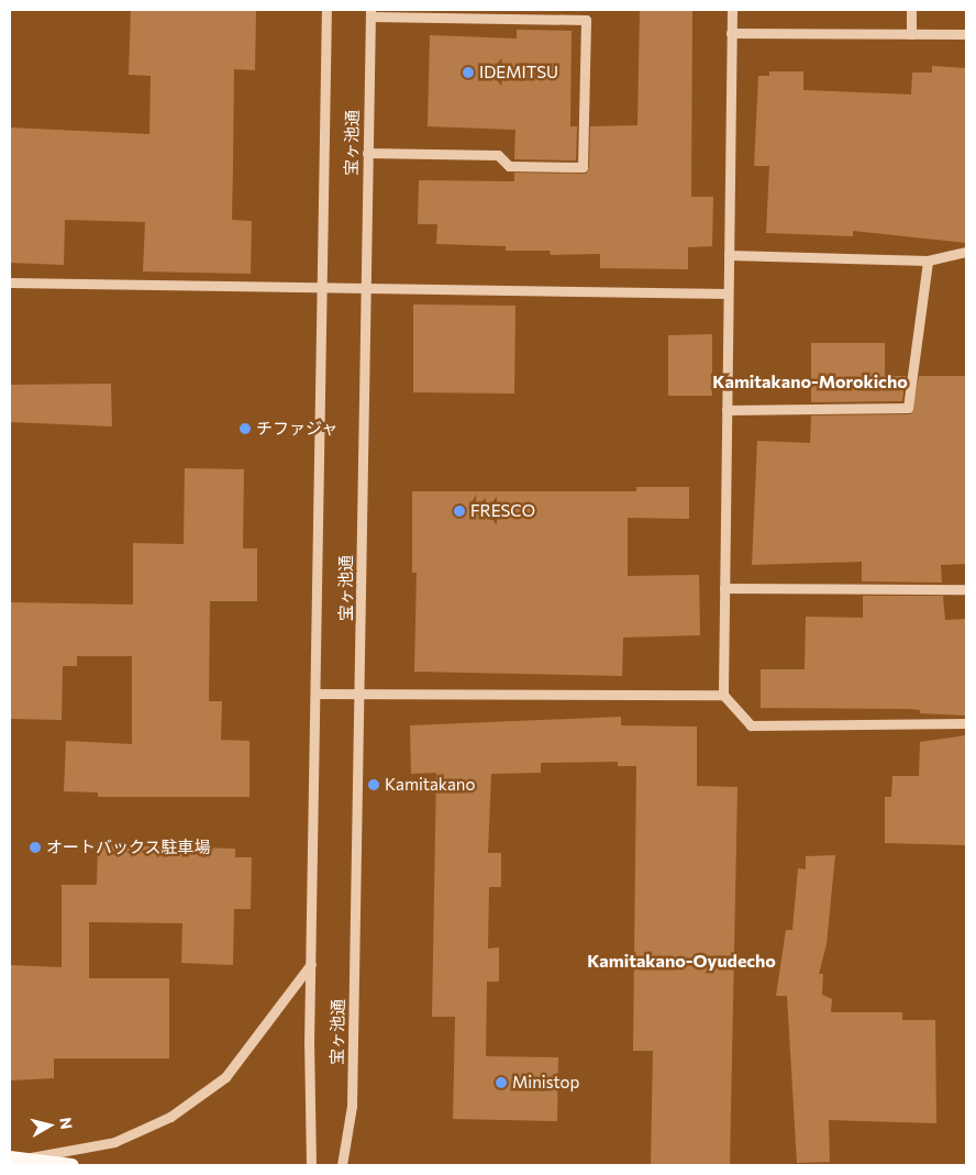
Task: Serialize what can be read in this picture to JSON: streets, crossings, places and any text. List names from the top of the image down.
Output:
{
  "streets": {
    "street": ["宝ヶ池通"]
  },
  "districts": ["Kamitakano-Morokicho", "Kamitakano-Oyudecho"],
  "places": [
    "IDEMITSU",
    "チファジャ",
    "FRESCO",
    "Kamitakano",
    "オートバックス駐車場",
    "Ministop"
  ],
  "north": "right"
}
